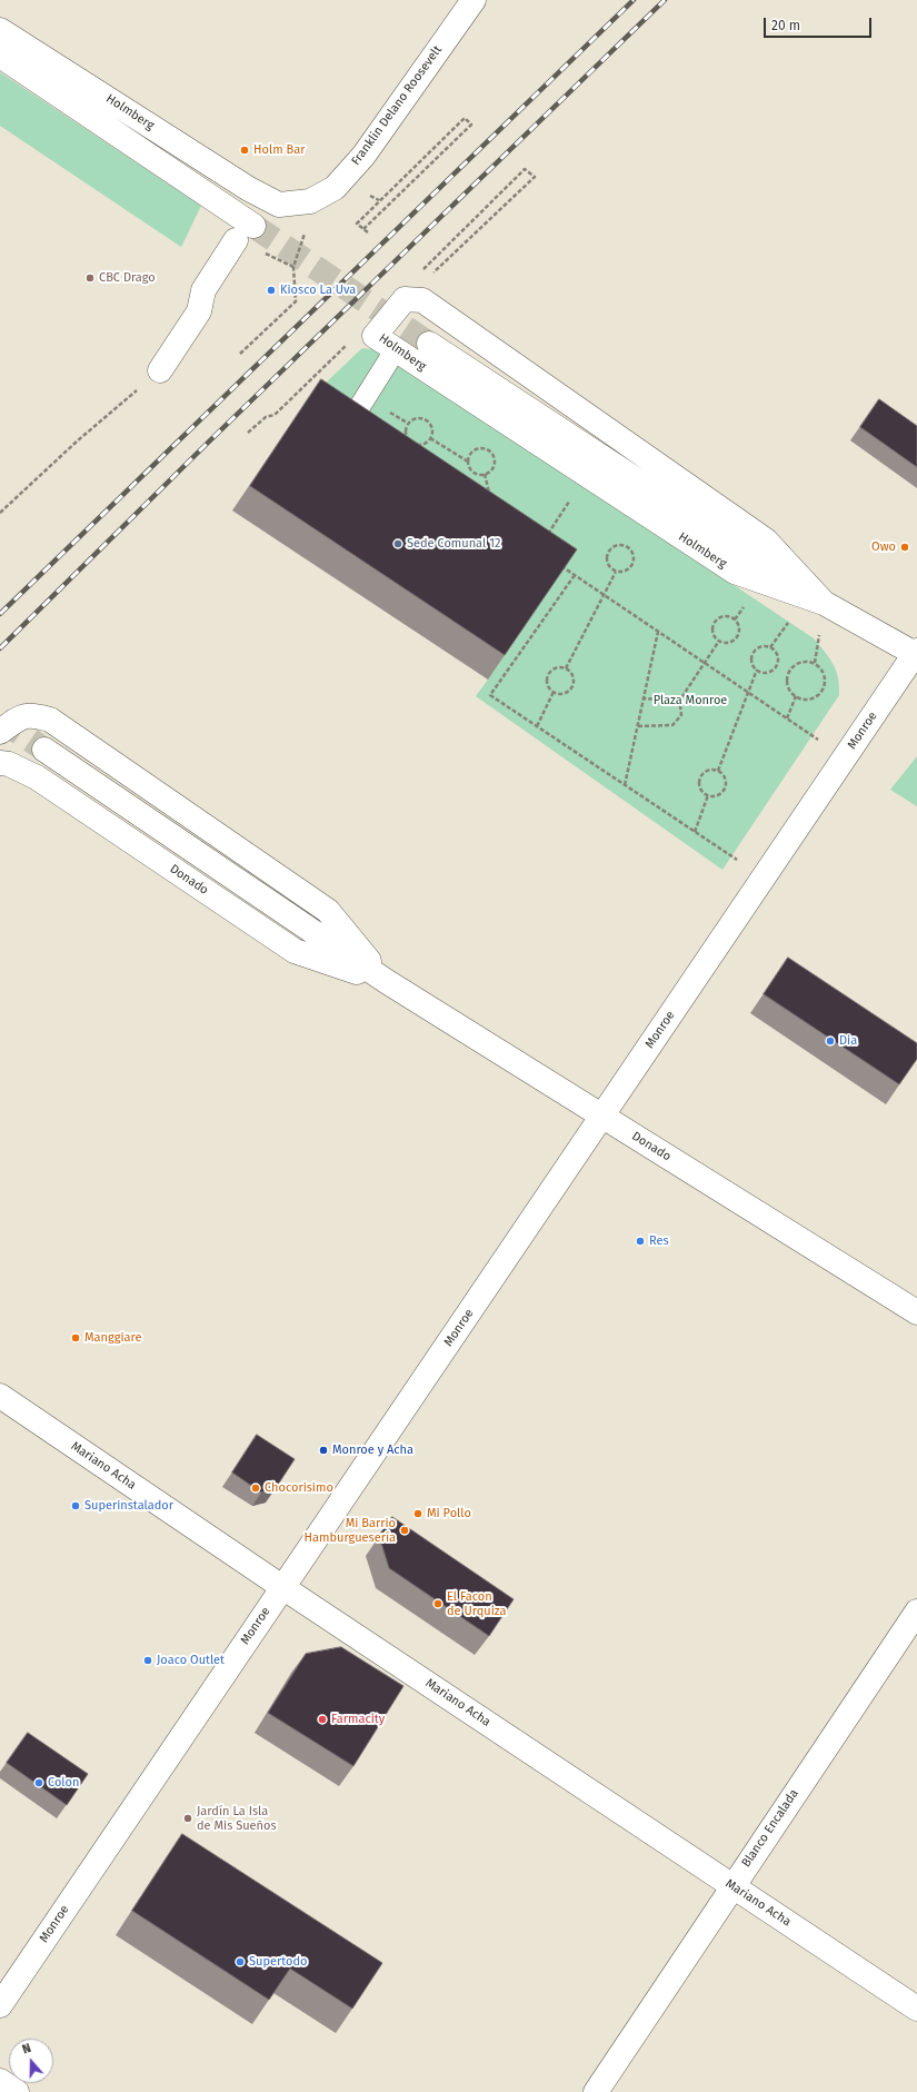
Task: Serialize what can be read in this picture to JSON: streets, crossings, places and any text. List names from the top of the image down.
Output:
{
  "streets": {
    "street": [
      "Franklin Delano Roosevelt",
      "Holmberg",
      "Monroe",
      "Donado",
      "Mariano Acha",
      "Blanco Encalada"
    ]
  },
  "crossings": [
    ["Franklin Delano Roosevelt", "Holmberg"],
    ["Holmberg", "Monroe"],
    ["Monroe", "Donado"],
    ["Monroe", "Mariano Acha"],
    ["Mariano Acha", "Blanco Encalada"]
  ],
  "parks": ["Plaza Monroe"],
  "places": [
    "Holm Bar",
    "CBC Drago",
    "Kiosco La Uva",
    "Sede Comunal 12",
    "Owo",
    "Dia",
    "Res",
    "Manggiare",
    "Monroe y Acha",
    "Chocorisimo",
    "Superinstalador",
    "Mi Pollo",
    "Mi Barrio Hamburguesería",
    "El Facon de Urquiza",
    "Joaco Outlet",
    "Farmacity",
    "Colon",
    "Jardín La Isla de Mis Sueños",
    "Supertodo"
  ],
  "scale_bar": "20 m",
  "north": "top"
}
